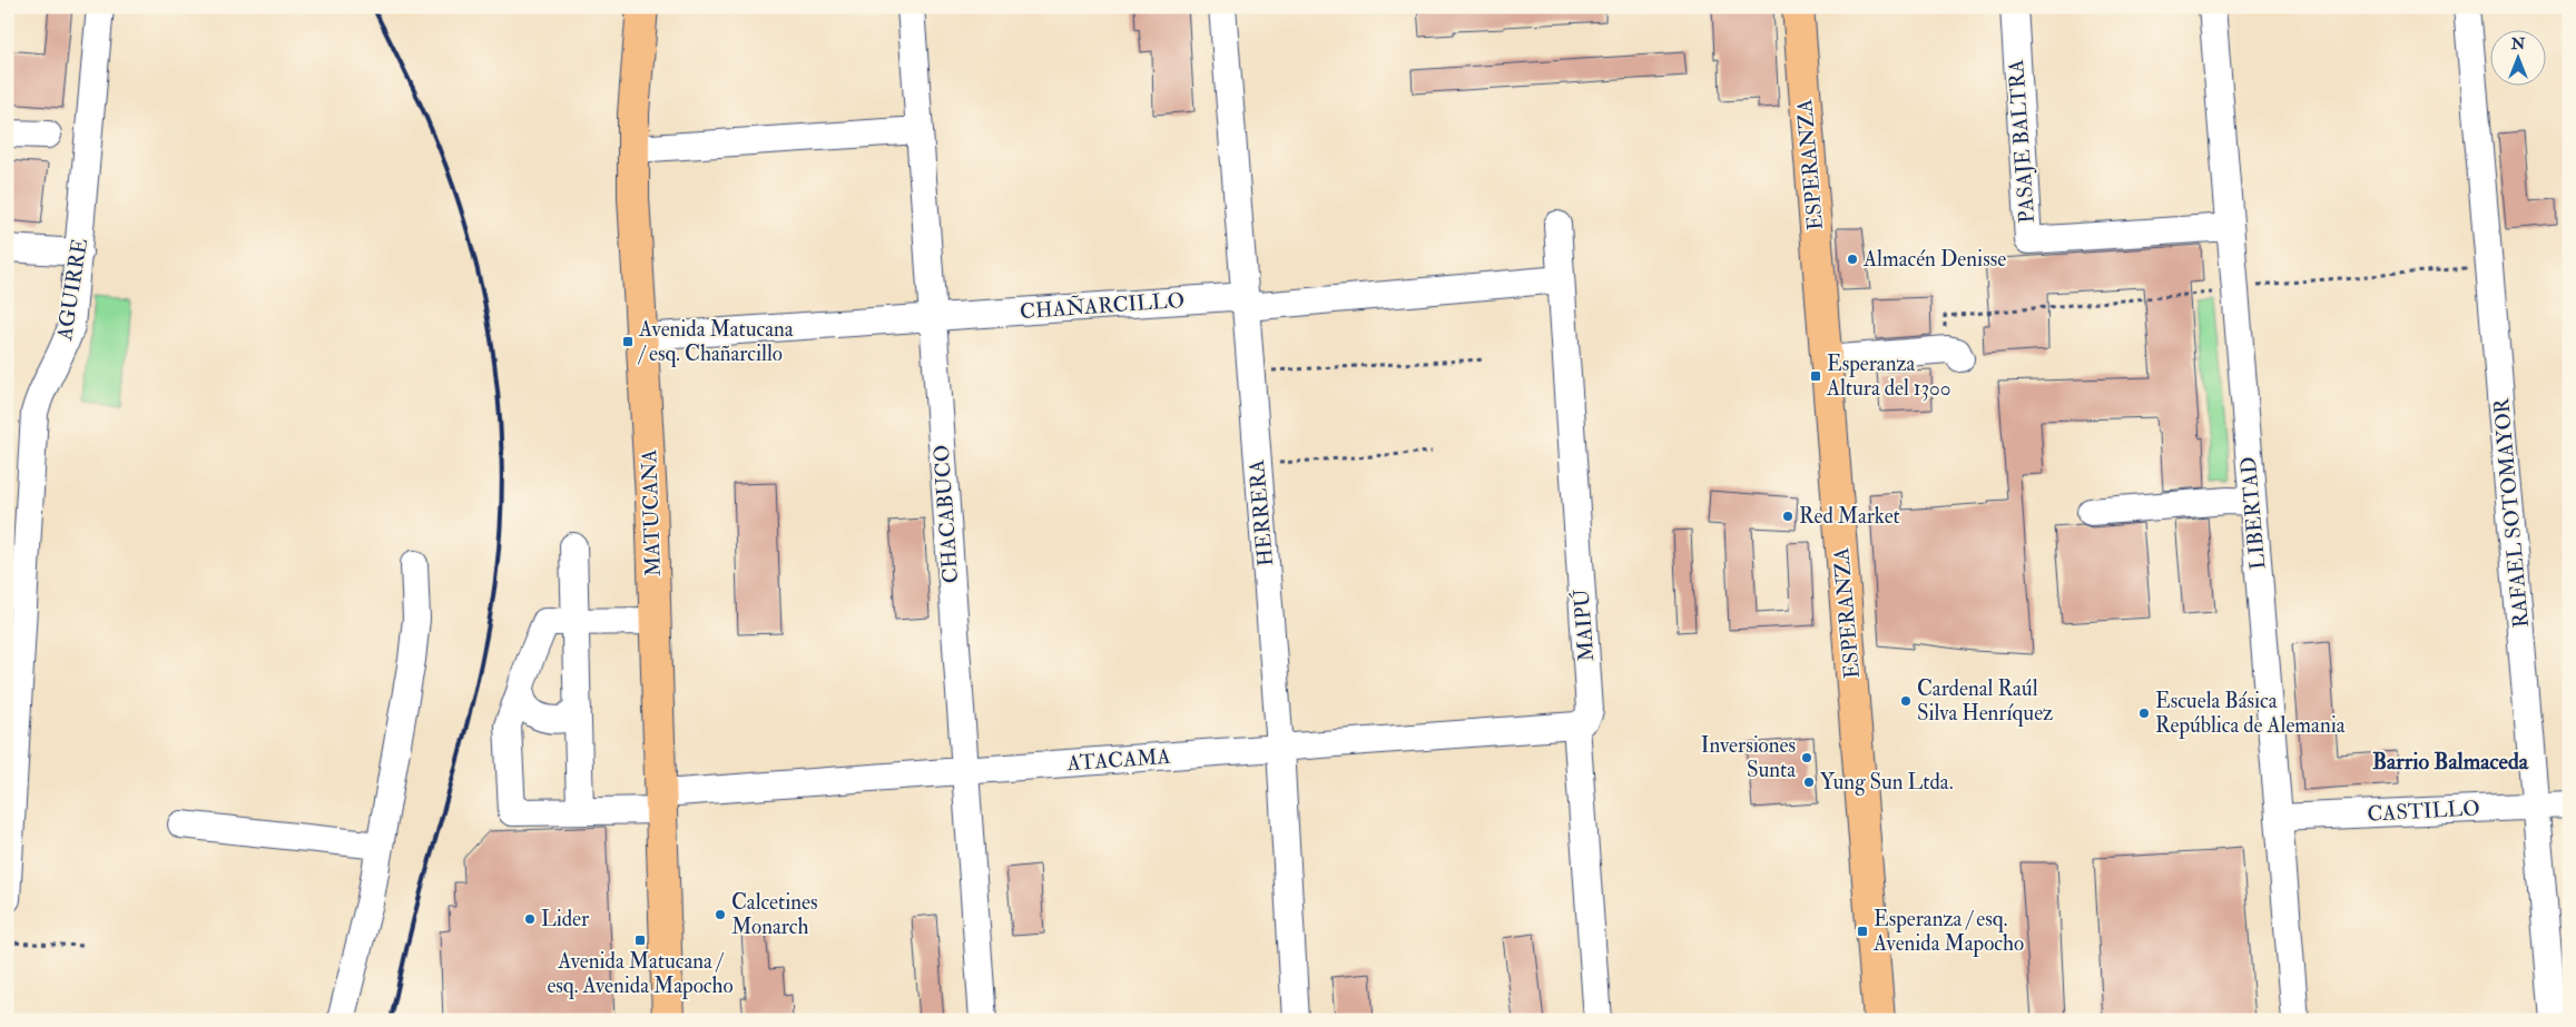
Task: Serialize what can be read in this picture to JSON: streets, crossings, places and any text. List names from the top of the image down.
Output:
{
  "streets": {
    "main road": ["ESPERANZA", "MATUCANA"],
    "street": [
      "PASAJE BALTRA",
      "AGUIRRE",
      "CHAÑARCILLO",
      "HERRERA",
      "LIBERTAD",
      "RAFAEL SOTOMAYOR",
      "CHACABUCO",
      "MAIPÚ",
      "ATACAMA",
      "CASTILLO"
    ]
  },
  "crossings": [
    ["PASAJE BALTRA", "LIBERTAD"],
    ["CHAÑARCILLO", "MATUCANA"],
    ["CHAÑARCILLO", "HERRERA"],
    ["CHAÑARCILLO", "CHACABUCO"],
    ["CHAÑARCILLO", "MAIPÚ"],
    ["MATUCANA", "ATACAMA"],
    ["HERRERA", "ATACAMA"],
    ["LIBERTAD", "CASTILLO"],
    ["RAFAEL SOTOMAYOR", "CASTILLO"],
    ["CHACABUCO", "ATACAMA"],
    ["MAIPÚ", "ATACAMA"]
  ],
  "districts": ["Barrio Balmaceda"],
  "places": {
    "other": [
      "Almacén Denisse",
      "Red Market",
      "Cardenal Raúl Silva Henríquez",
      "Escuela Básica República de Alemania",
      "Inversiones Sunta",
      "Yung Sun Ltda.",
      "Calcetines Monarch",
      "Lider"
    ],
    "transit": [
      "Avenida Matucana / esq. Chañarcillo",
      "Esperanza Altura del 1300",
      "Esperanza / esq. Avenida Mapocho",
      "Avenida Matucana / esq. Avenida Mapocho"
    ]
  },
  "north": "top"
}
